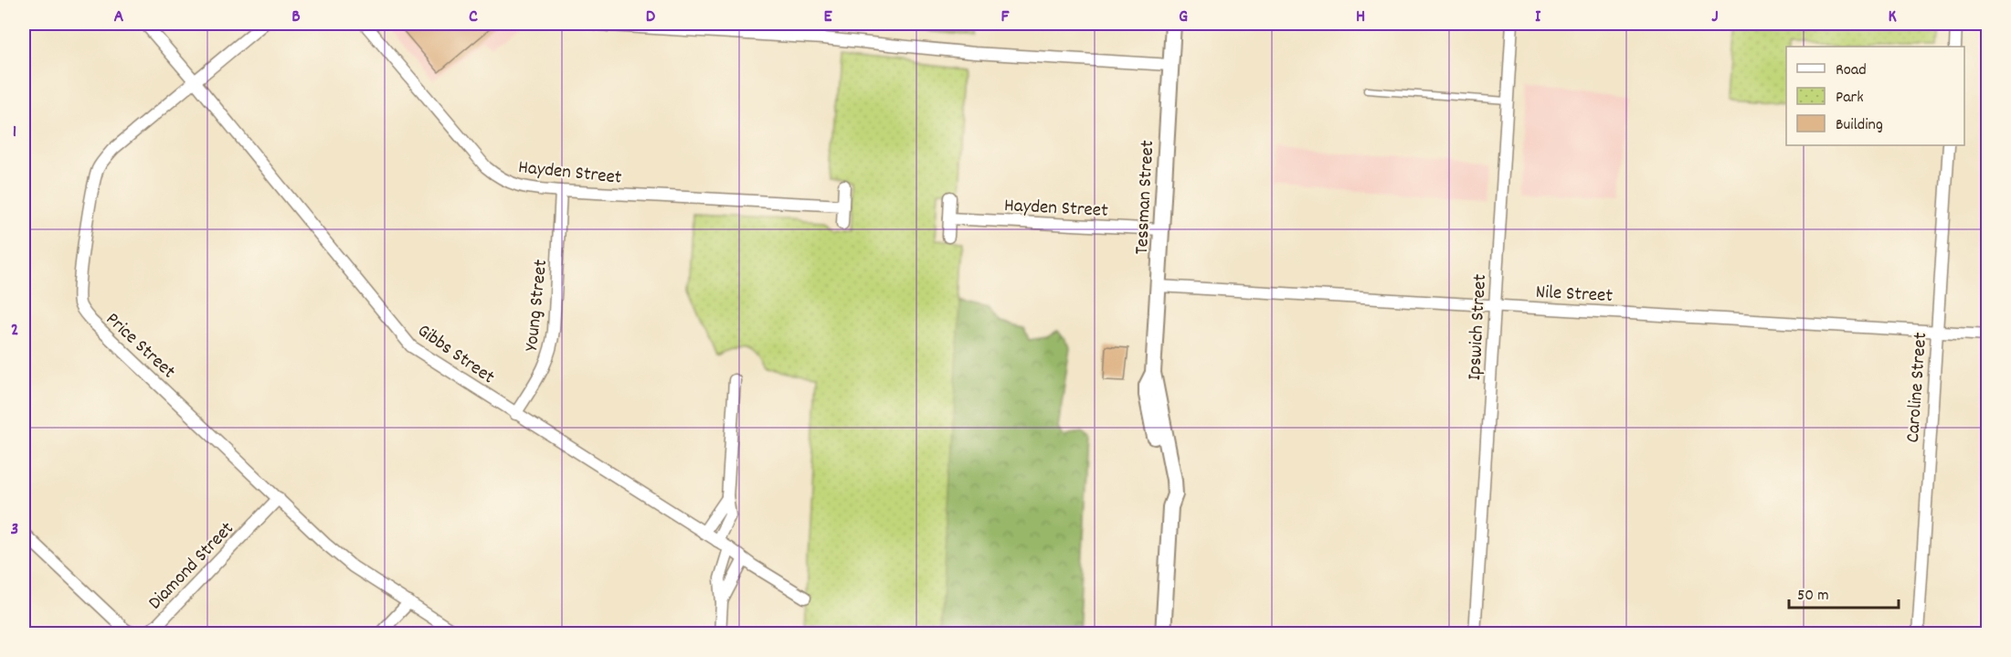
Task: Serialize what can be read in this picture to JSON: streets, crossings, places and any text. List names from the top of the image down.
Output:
{
  "streets": {
    "street": [
      "Hayden Street",
      "Tessman Street",
      "Nile Street",
      "Young Street",
      "Ipswich Street",
      "Price Street",
      "Gibbs Street",
      "Caroline Street",
      "Diamond Street"
    ]
  },
  "crossings": [
    ["Hayden Street", "Tessman Street"],
    ["Hayden Street", "Young Street"],
    ["Tessman Street", "Nile Street"],
    ["Nile Street", "Ipswich Street"],
    ["Nile Street", "Caroline Street"],
    ["Young Street", "Gibbs Street"],
    ["Price Street", "Gibbs Street"],
    ["Price Street", "Diamond Street"]
  ],
  "legend": ["Road", "Park", "Building"],
  "scale_bar": "50 m",
  "grid": {
    "columns": [
      "A",
      "B",
      "C",
      "D",
      "E",
      "F",
      "G",
      "H",
      "I",
      "J",
      "K"
    ],
    "rows": ["1", "2", "3"]
  }
}
